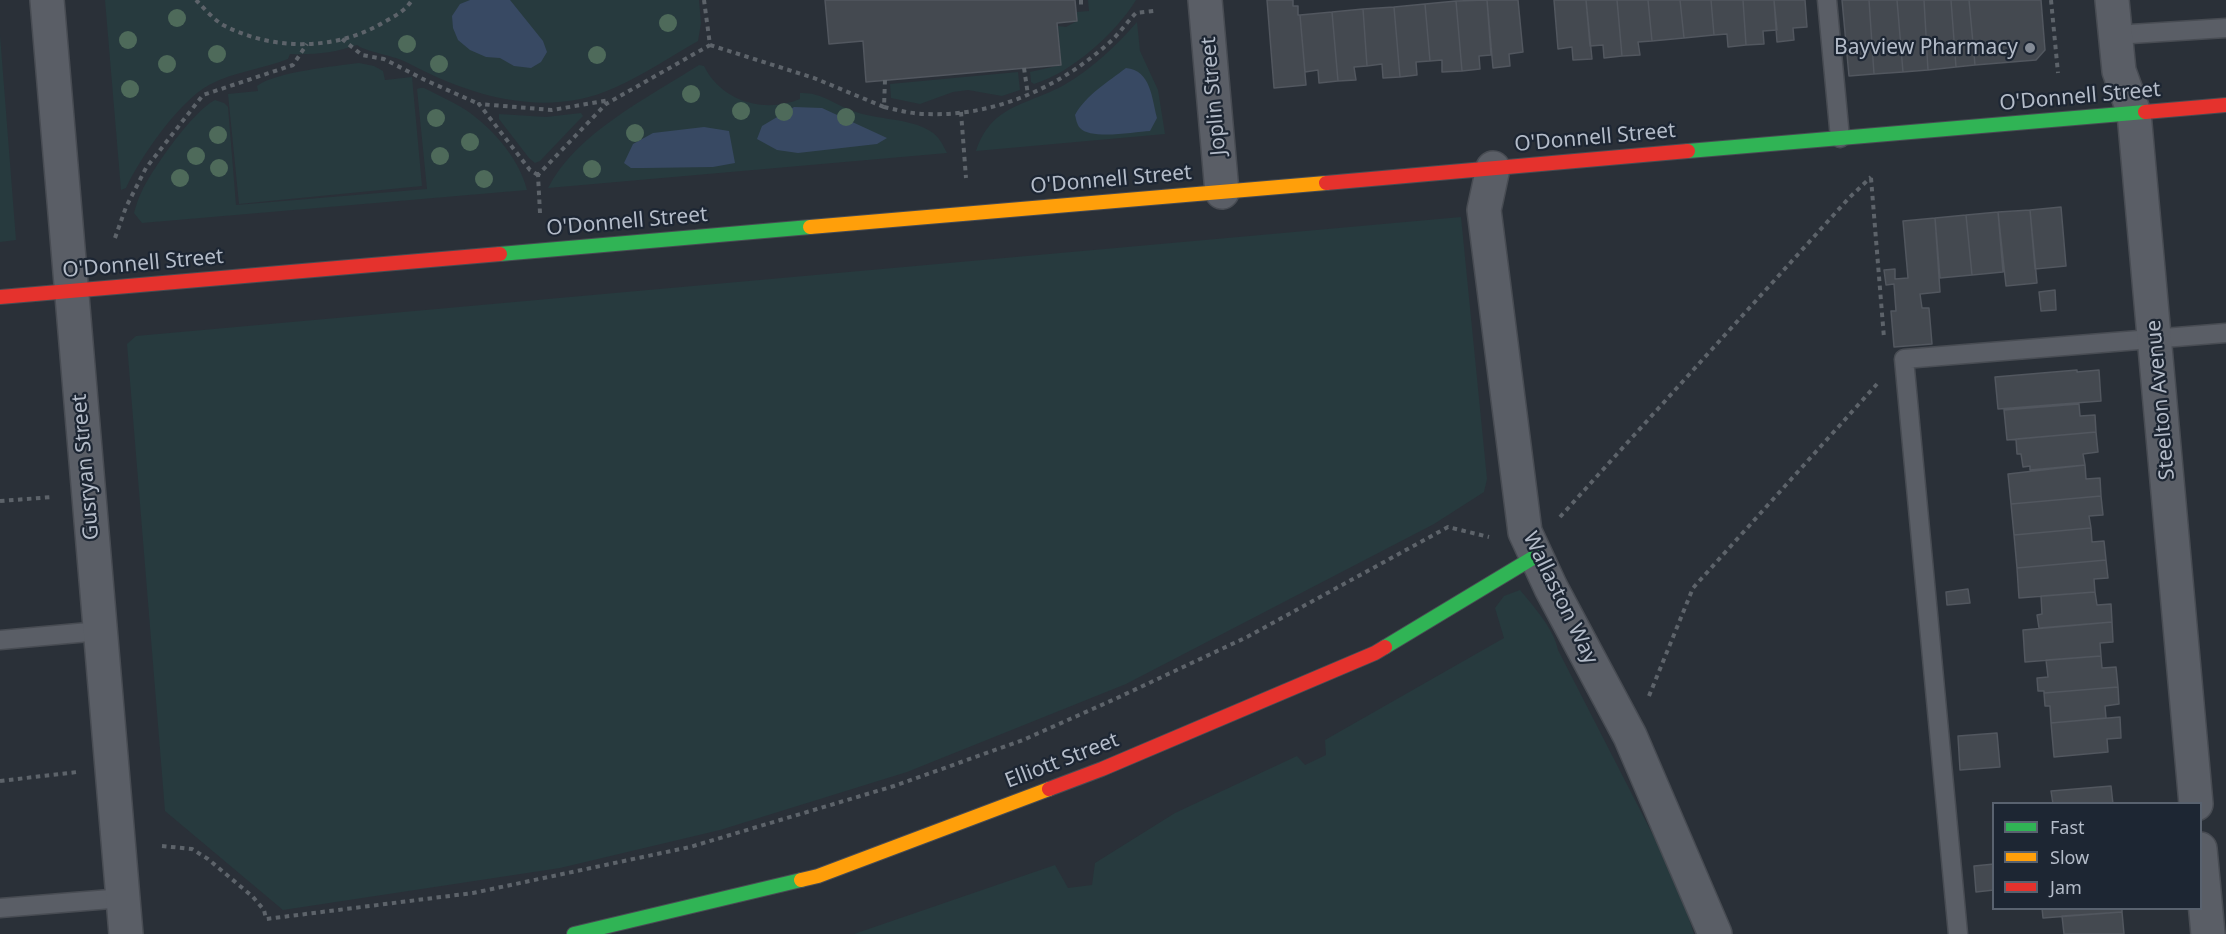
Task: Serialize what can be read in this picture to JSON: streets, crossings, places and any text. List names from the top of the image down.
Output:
{
  "streets": {
    "street": [
      "Joplin Street",
      "O'Donnell Street",
      "Steelton Avenue",
      "Gusryan Street",
      "Wallaston Way",
      "Elliott Street"
    ]
  },
  "crossings": [
    ["Joplin Street", "O'Donnell Street"],
    ["O'Donnell Street", "Steelton Avenue"],
    ["O'Donnell Street", "Gusryan Street"],
    ["O'Donnell Street", "Wallaston Way"],
    ["Wallaston Way", "Elliott Street"]
  ],
  "places": ["Bayview Pharmacy"],
  "legend": ["Fast", "Slow", "Jam"]
}
